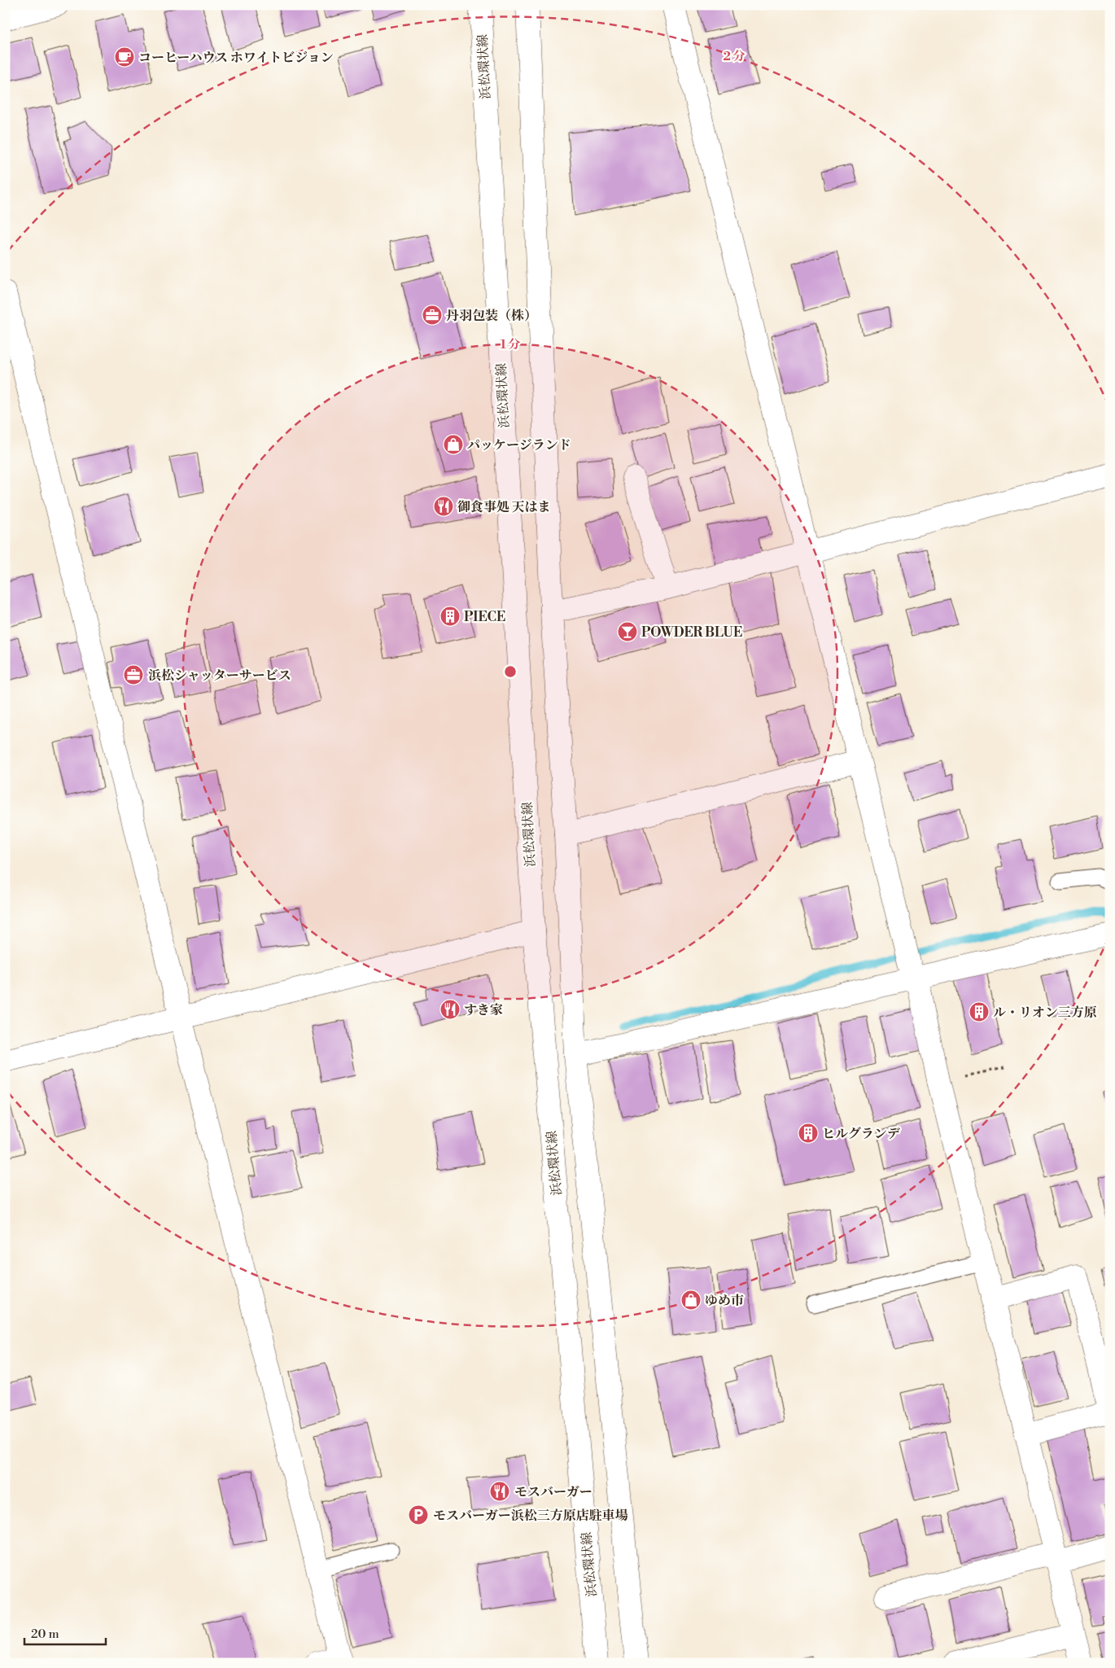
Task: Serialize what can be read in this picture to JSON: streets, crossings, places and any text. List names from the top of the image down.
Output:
{
  "streets": {
    "main road": ["浜松環状線"]
  },
  "places": {
    "cafe": ["コーヒーハウス ホワイトビジョン"],
    "office": ["丹羽包装（株）", "浜松シャッターサービス"],
    "shop": ["パッケージランド", "ゆめ市"],
    "restaurant": ["御食事処 天はま", "すき家", "モスバーガー"],
    "building": ["PIECE", "ル・リオン三方原", "ヒルグランデ"],
    "bar": ["POWDER BLUE"],
    "parking": ["モスバーガー浜松三方原店駐車場"]
  },
  "scale_bar": "20 m",
  "rings": ["2 分", "1 分"]
}
